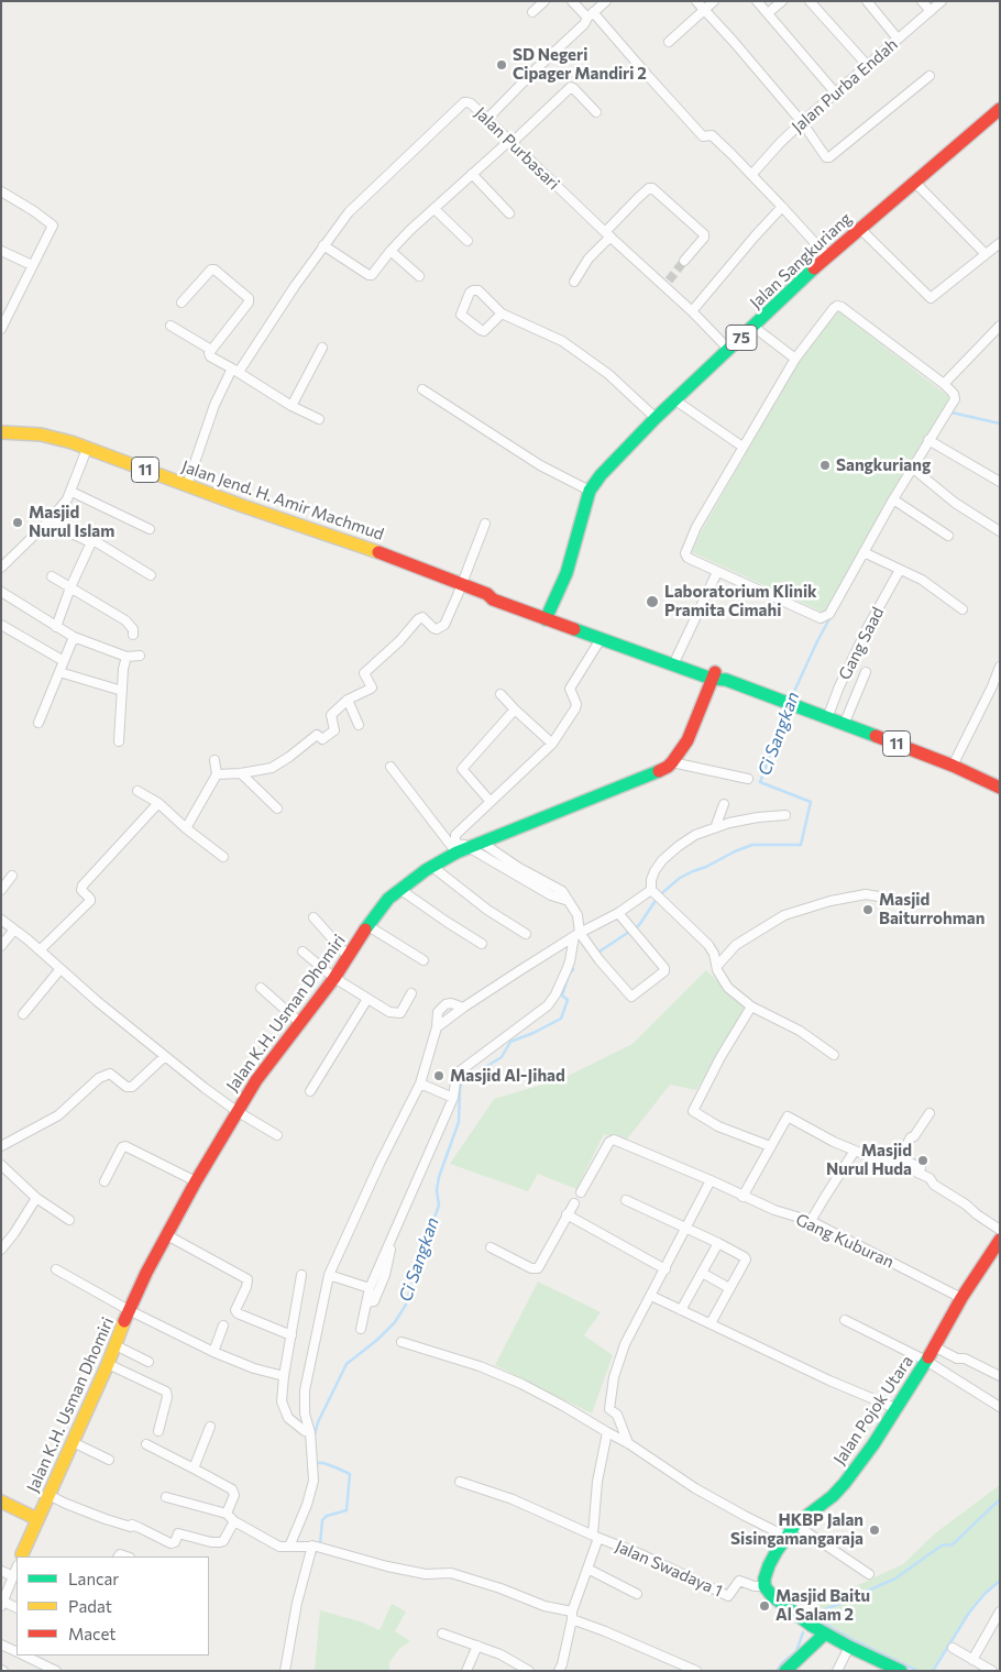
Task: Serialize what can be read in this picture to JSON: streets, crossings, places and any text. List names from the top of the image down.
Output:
{
  "streets": {
    "main road": [
      "Jalan Sangkuriang",
      "75",
      "11",
      "Jalan Jend. H. Amir Machmud",
      "Jalan K.H. Usman Dhomiri",
      "Jalan Pojok Utara"
    ],
    "street": [
      "Jalan Purba Endah",
      "Jalan Purbasari",
      "Gang Saad",
      "Gang Kuburan",
      "Jalan Swadaya 1"
    ]
  },
  "crossings": [
    ["Jalan Purbasari", "Jalan Sangkuriang"],
    ["Jalan Purbasari", "Jalan Jend. H. Amir Machmud"],
    ["Jalan Sangkuriang", "Jalan Jend. H. Amir Machmud"],
    ["Jalan Jend. H. Amir Machmud", "Gang Saad"],
    ["Jalan Jend. H. Amir Machmud", "Jalan K.H. Usman Dhomiri"],
    ["Gang Kuburan", "Jalan Pojok Utara"],
    ["Jalan Pojok Utara", "Jalan Swadaya 1"]
  ],
  "water": ["Ci Sangkan"],
  "places": [
    "SD Negeri Cipager Mandiri 2",
    "Sangkuriang",
    "Masjid Nurul Islam",
    "Laboratorium Klinik Pramita Cimahi",
    "Masjid Baiturrohman",
    "Masjid Al-Jihad",
    "Masjid Nurul Huda",
    "HKBP Jalan Sisingamangaraja",
    "Masjid Baitu Al Salam 2"
  ],
  "legend": ["Lancar", "Padat", "Macet"]
}
